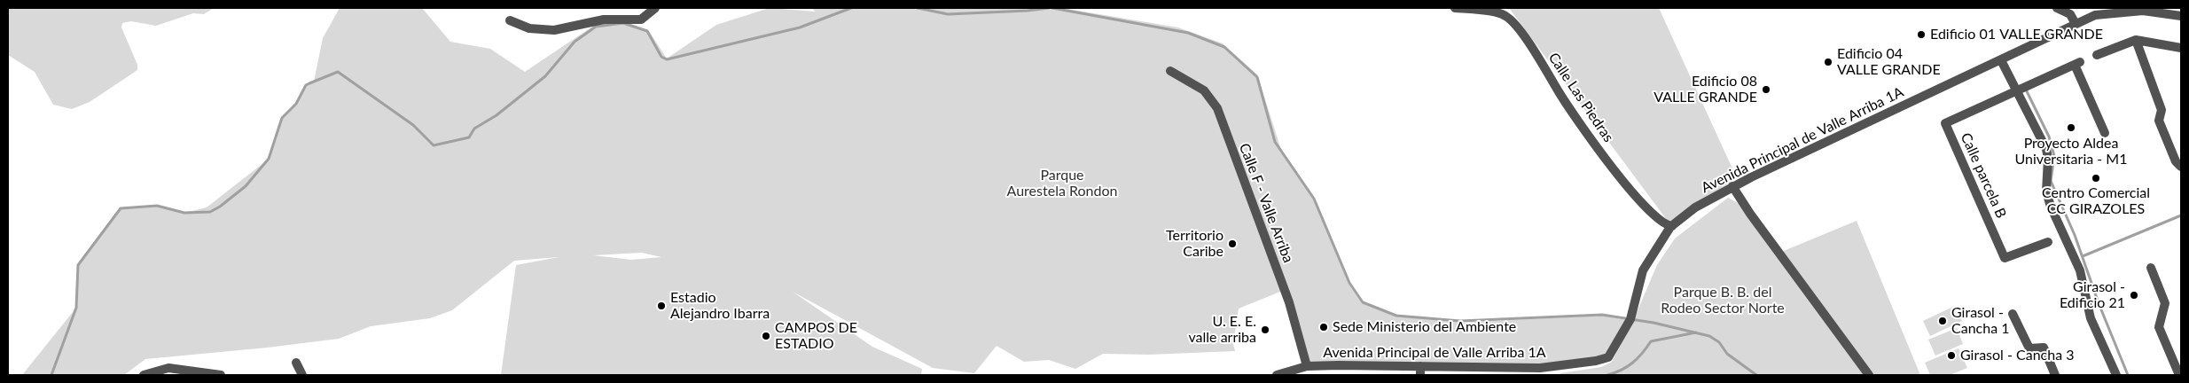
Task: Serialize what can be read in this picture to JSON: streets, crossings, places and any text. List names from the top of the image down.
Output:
{
  "streets": {
    "street": [
      "Calle Las Piedras",
      "Avenida Principal de Valle Arriba 1A",
      "Calle parcela B",
      "Calle F - Valle Arriba"
    ]
  },
  "crossings": [
    ["Calle Las Piedras", "Avenida Principal de Valle Arriba 1A"],
    ["Avenida Principal de Valle Arriba 1A", "Calle F - Valle Arriba"]
  ],
  "parks": ["Parque Aurestela Rondon", "Parque B. B. del Rodeo Sector Norte"],
  "places": [
    "Edificio 01 VALLE GRANDE",
    "Edificio 04 VALLE GRANDE",
    "Edificio 08 VALLE GRANDE",
    "Proyecto Aldea Universitaria - M1",
    "Centro Comercial CC GIRAZOLES",
    "Territorio Caribe",
    "Girasol - Edificio 21",
    "Estadio Alejandro Ibarra",
    "Girasol - Cancha 1",
    "Sede Ministerio del Ambiente",
    "U. E. E. valle arriba",
    "CAMPOS DE ESTADIO",
    "Girasol - Cancha 3"
  ]
}
